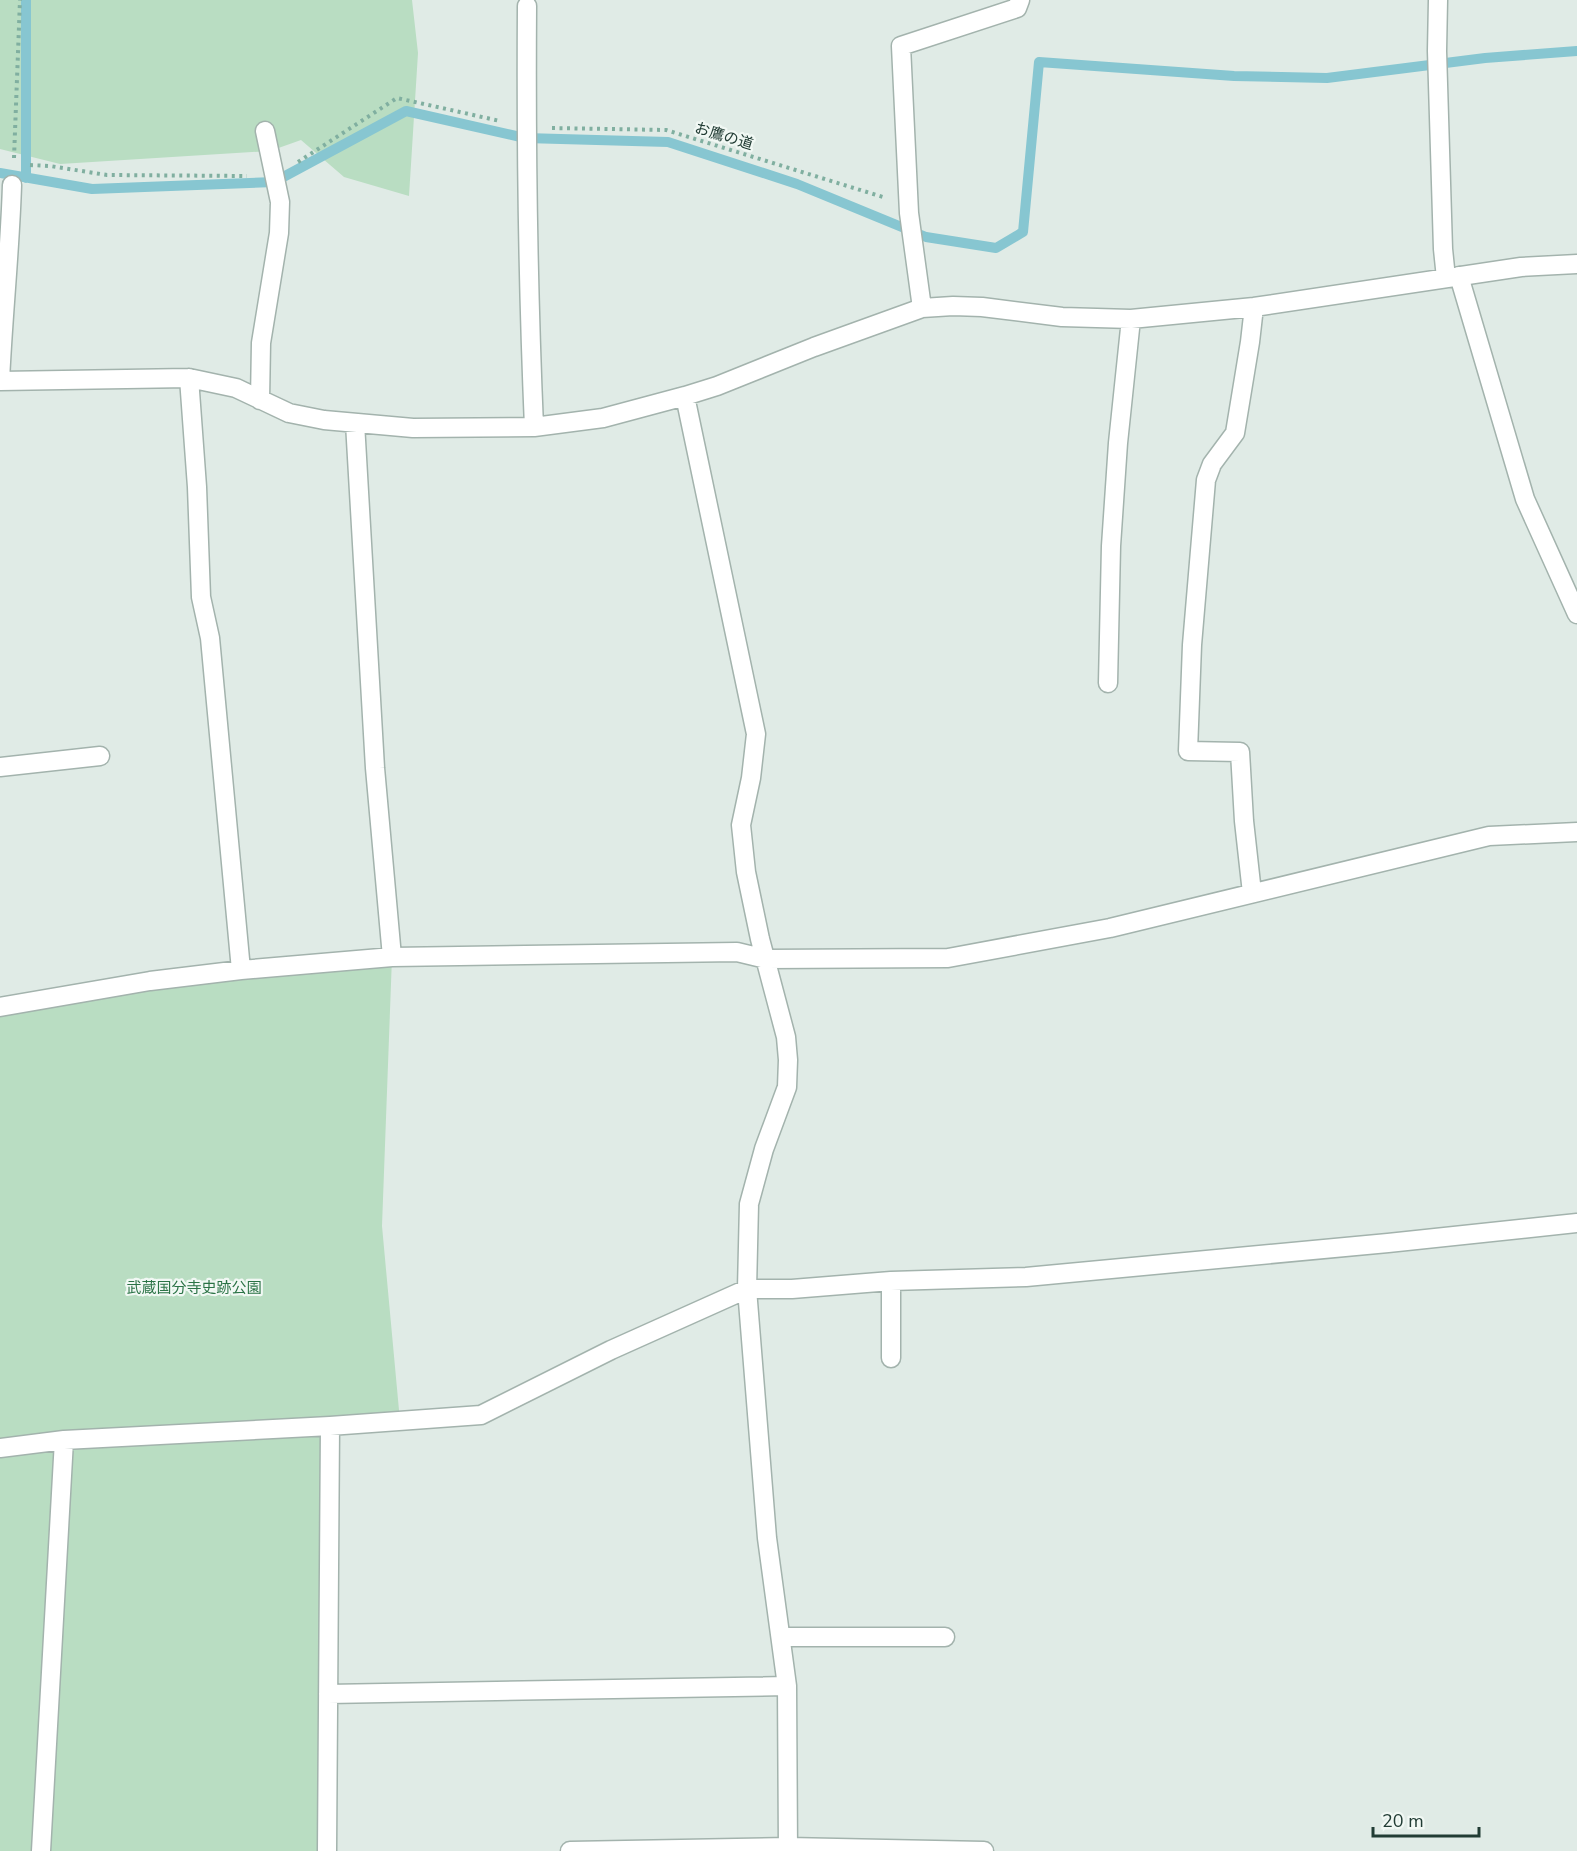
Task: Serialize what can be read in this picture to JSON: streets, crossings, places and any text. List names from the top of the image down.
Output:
{
  "streets": {
    "path": ["お鷹の道"]
  },
  "parks": ["武蔵国分寺史跡公園"],
  "scale_bar": "20 m"
}
